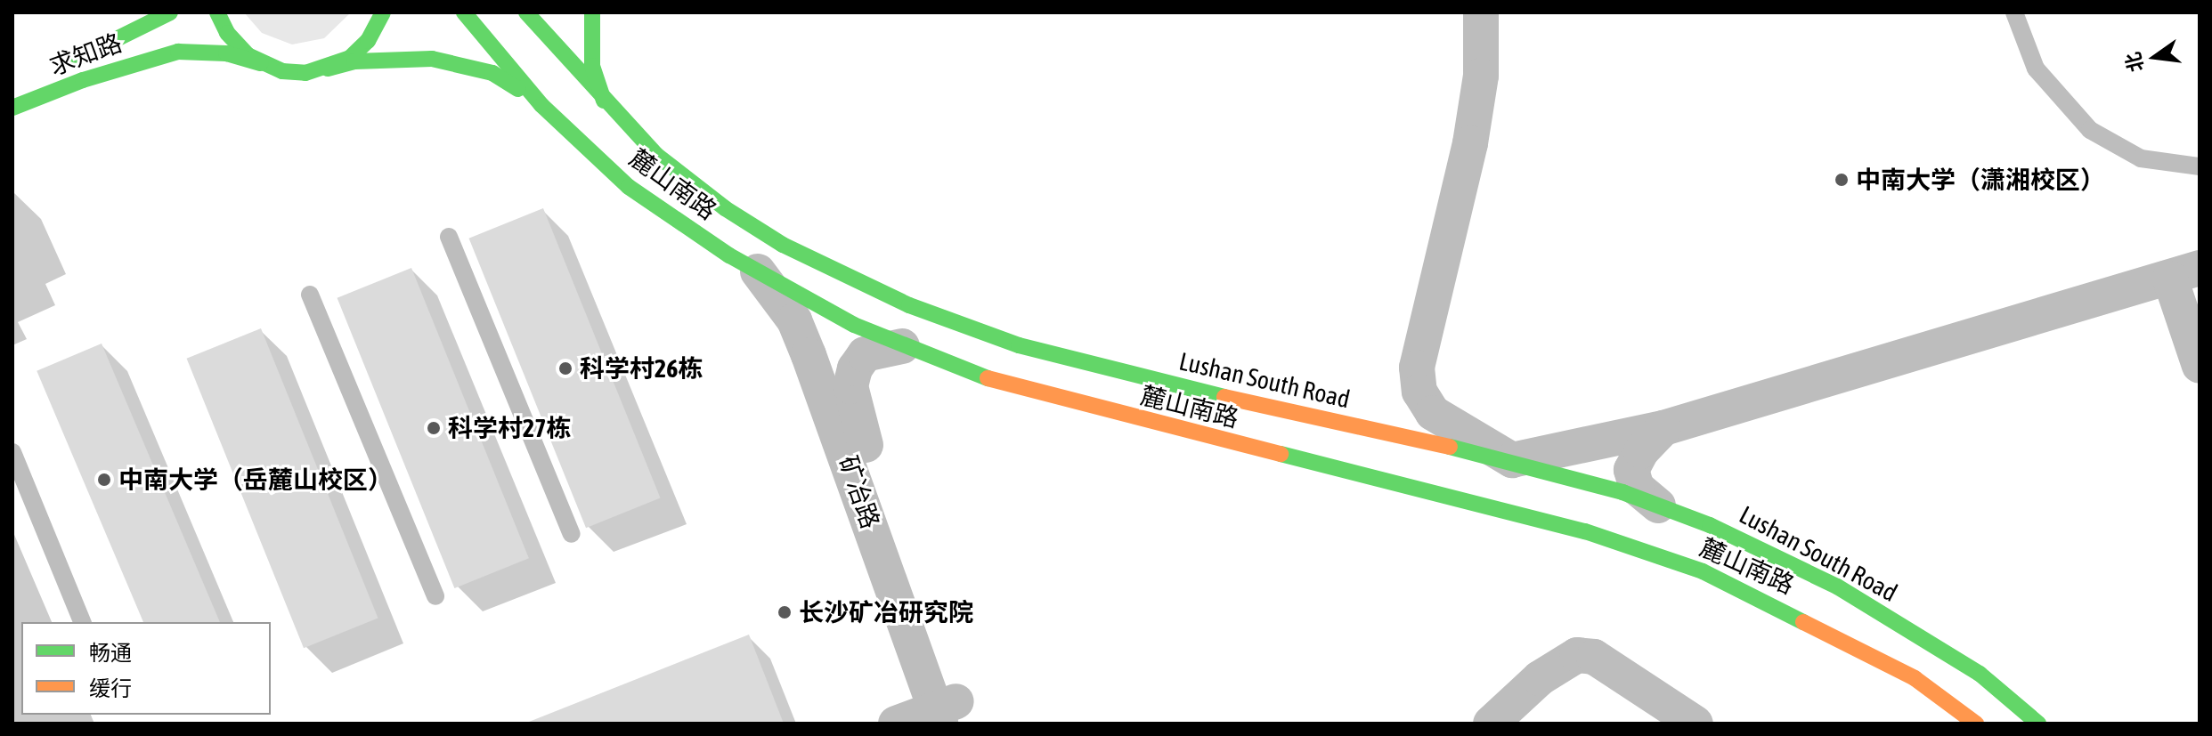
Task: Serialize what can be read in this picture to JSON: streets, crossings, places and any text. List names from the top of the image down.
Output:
{
  "streets": {
    "main road": ["求知路", "麓山南路", "Lushan South Road"],
    "street": ["矿冶路"]
  },
  "crossings": [
    ["求知路", "麓山南路"],
    ["麓山南路", "矿冶路"]
  ],
  "places": [
    "中南大学（潇湘校区）",
    "科学村26栋",
    "科学村27栋",
    "中南大学（岳麓山校区）",
    "长沙矿冶研究院"
  ],
  "legend": ["畅通", "缓行"],
  "north": "left"
}
